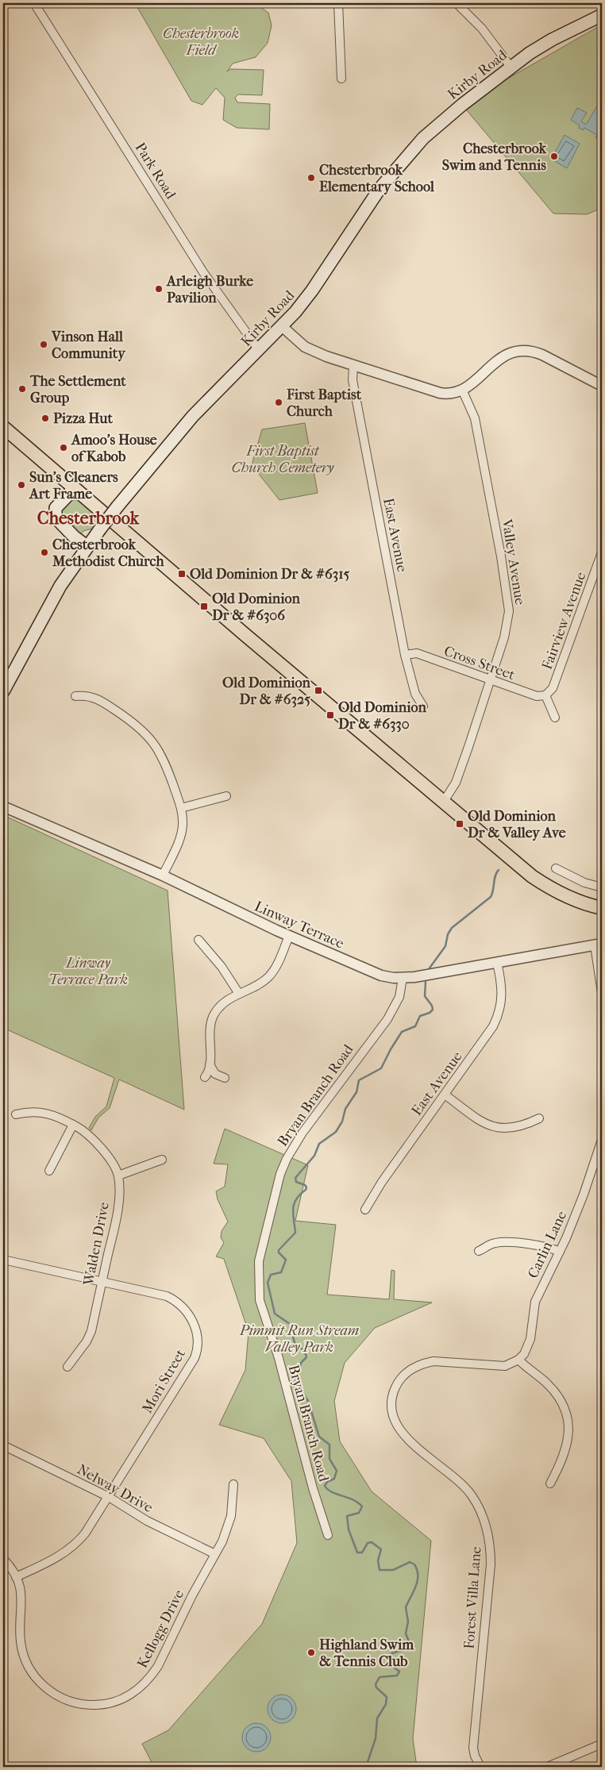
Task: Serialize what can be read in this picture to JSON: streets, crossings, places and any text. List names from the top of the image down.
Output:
{
  "streets": {
    "main road": ["Kirby Road"],
    "street": [
      "Park Road",
      "East Avenue",
      "Valley Avenue",
      "Fairview Avenue",
      "Cross Street",
      "Linway Terrace",
      "Bryan Branch Road",
      "Walden Drive",
      "Carlin Lane",
      "Mori Street",
      "Nelway Drive",
      "Forest Villa Lane",
      "Kellogg Drive"
    ]
  },
  "crossings": [
    ["Kirby Road", "Park Road"],
    ["East Avenue", "Cross Street"],
    ["East Avenue", "Linway Terrace"],
    ["Valley Avenue", "Cross Street"],
    ["Fairview Avenue", "Cross Street"],
    ["Linway Terrace", "Bryan Branch Road"],
    ["Walden Drive", "Mori Street"],
    ["Carlin Lane", "Forest Villa Lane"],
    ["Mori Street", "Nelway Drive"],
    ["Mori Street", "Kellogg Drive"],
    ["Nelway Drive", "Kellogg Drive"]
  ],
  "districts": ["Chesterbrook"],
  "parks": [
    "Chesterbrook Field",
    "First Baptist Church Cemetery",
    "Linway Terrace Park",
    "Pimmit Run Stream Valley Park"
  ],
  "places": {
    "other": [
      "Chesterbrook Swim and Tennis",
      "Chesterbrook Elementary School",
      "Arleigh Burke Pavilion",
      "Vinson Hall Community",
      "The Settlement Group",
      "First Baptist Church",
      "Pizza Hut",
      "Amoo's House of Kabob",
      "Sun's Cleaners Art Frame",
      "Chesterbrook Methodist Church",
      "Highland Swim & Tennis Club"
    ],
    "transit": [
      "Old Dominion Dr & #6315",
      "Old Dominion Dr & #6306",
      "Old Dominion Dr & #6325",
      "Old Dominion Dr & #6330",
      "Old Dominion Dr & Valley Ave"
    ]
  }
}
